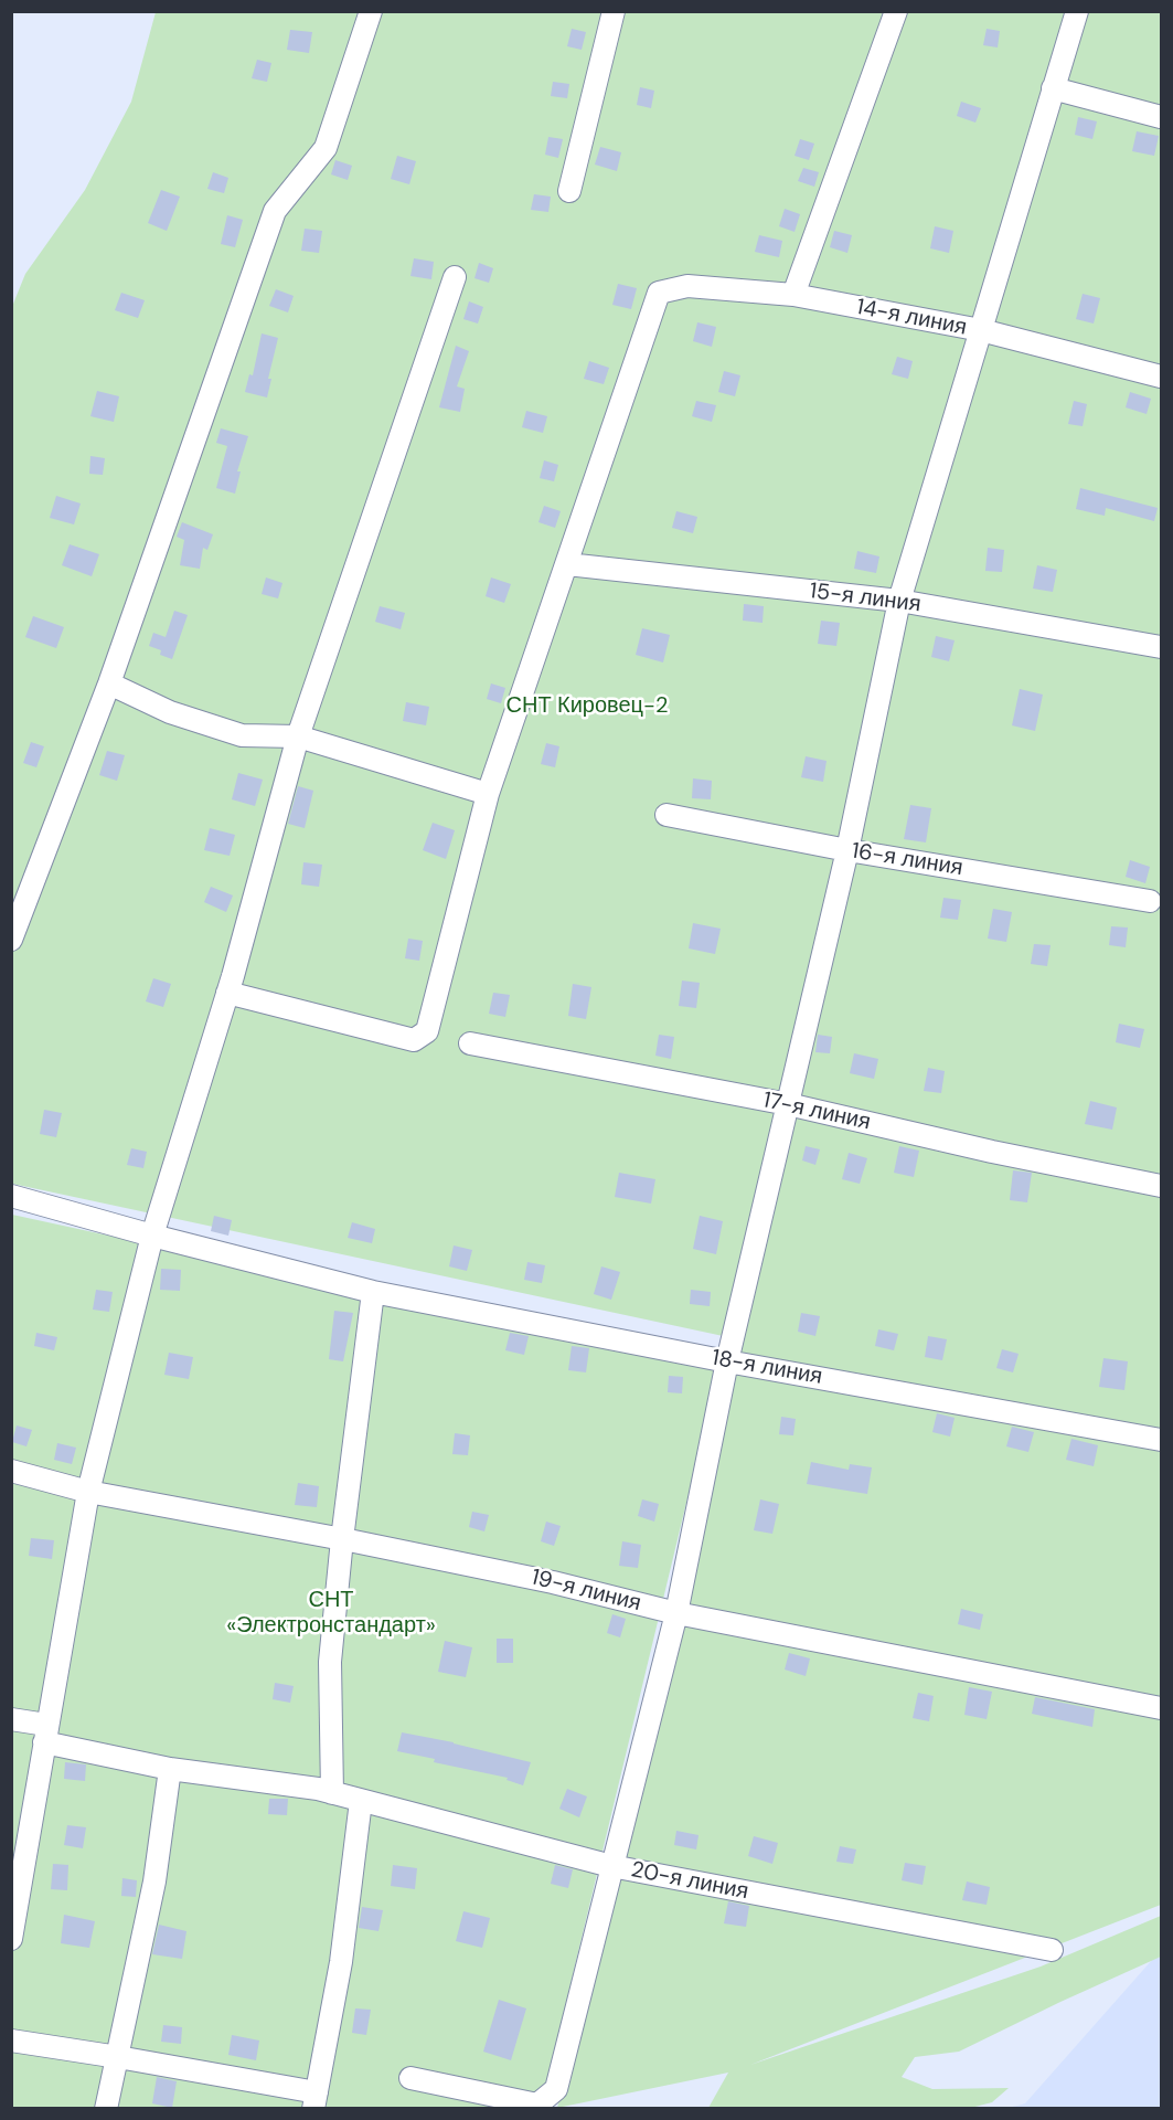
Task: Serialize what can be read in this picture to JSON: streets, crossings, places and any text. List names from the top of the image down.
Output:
{
  "streets": {
    "street": [
      "14-я линия",
      "15-я линия",
      "16-я линия",
      "17-я линия",
      "18-я линия",
      "19-я линия",
      "20-я линия"
    ]
  },
  "crossings": [
    ["14-я линия", "15-я линия"]
  ],
  "parks": ["СНТ Кировец-2", "СНТ «Электронстандарт»"]
}
